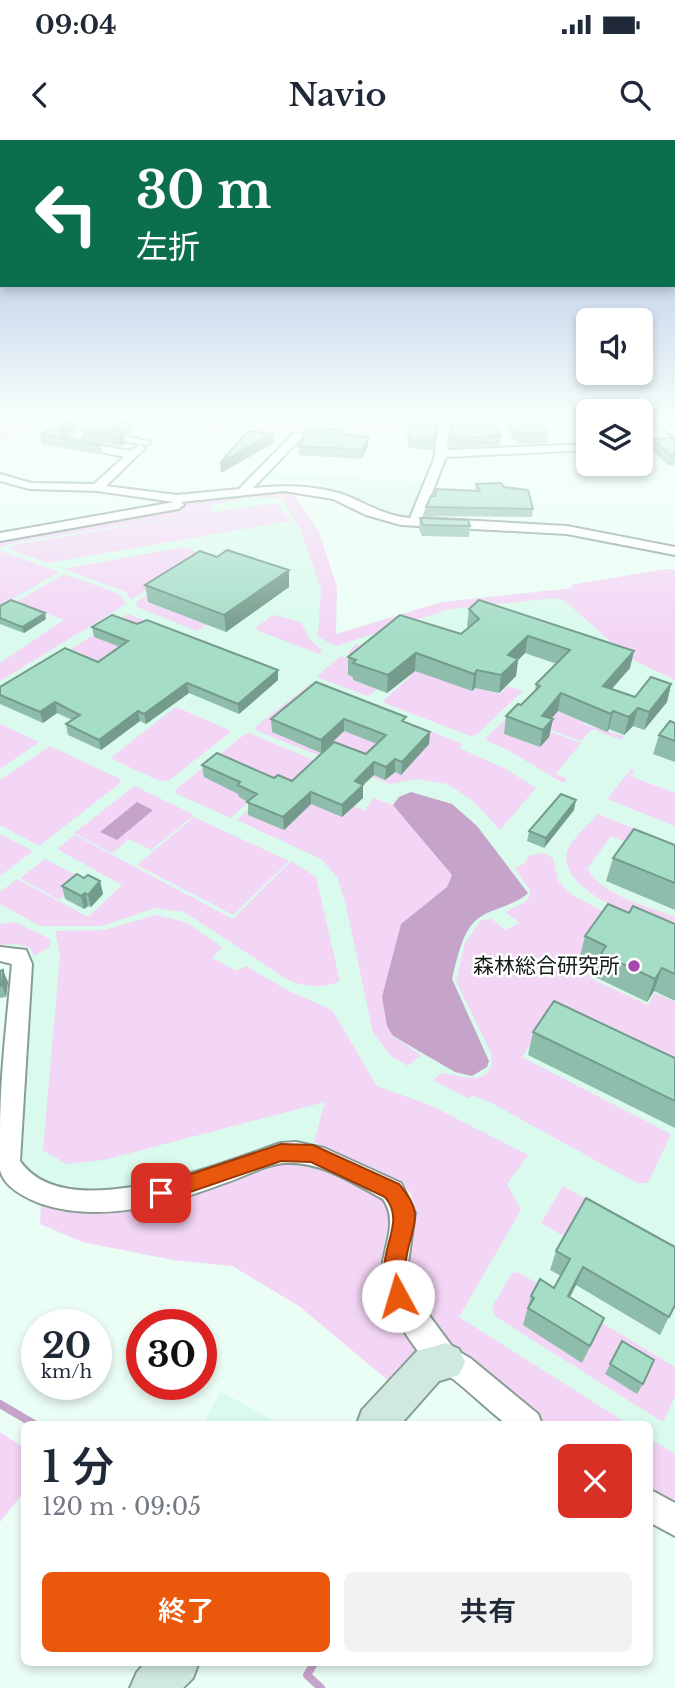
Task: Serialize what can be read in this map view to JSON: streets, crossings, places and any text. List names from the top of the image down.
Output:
{
  "places": ["森林総合研究所"],
  "page": {
    "status": "09:04",
    "header": "Navio",
    "turn": ["30 m", "左折"],
    "speed": "20 km/h",
    "limit": "30",
    "heading": ["1 分", "120 m · 09:05"],
    "buttons": ["終了", "共有"]
  }
}
